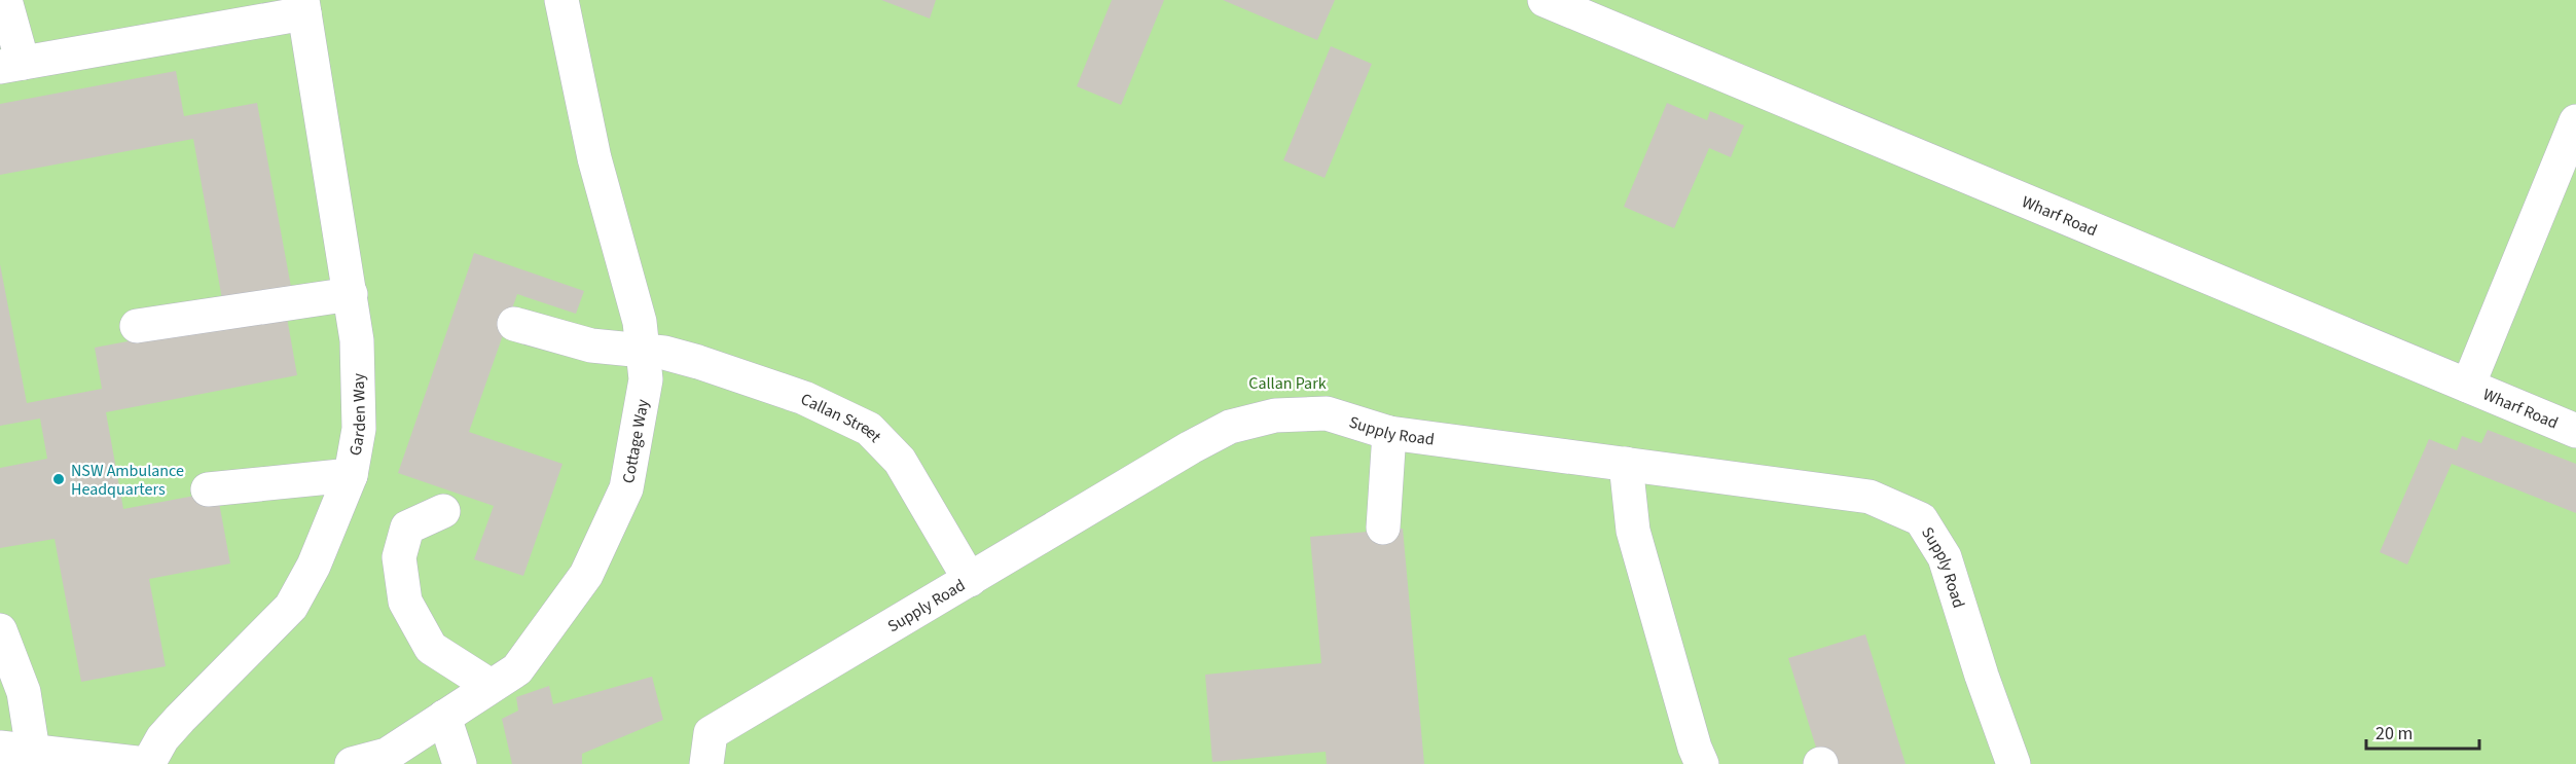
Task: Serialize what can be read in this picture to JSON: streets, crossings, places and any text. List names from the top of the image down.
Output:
{
  "streets": {
    "lane": [
      "Wharf Road",
      "Garden Way",
      "Callan Street",
      "Supply Road",
      "Cottage Way"
    ]
  },
  "crossings": [
    ["Callan Street", "Supply Road"],
    ["Callan Street", "Cottage Way"]
  ],
  "parks": ["Callan Park"],
  "places": ["NSW Ambulance Headquarters"],
  "scale_bar": "20 m"
}
